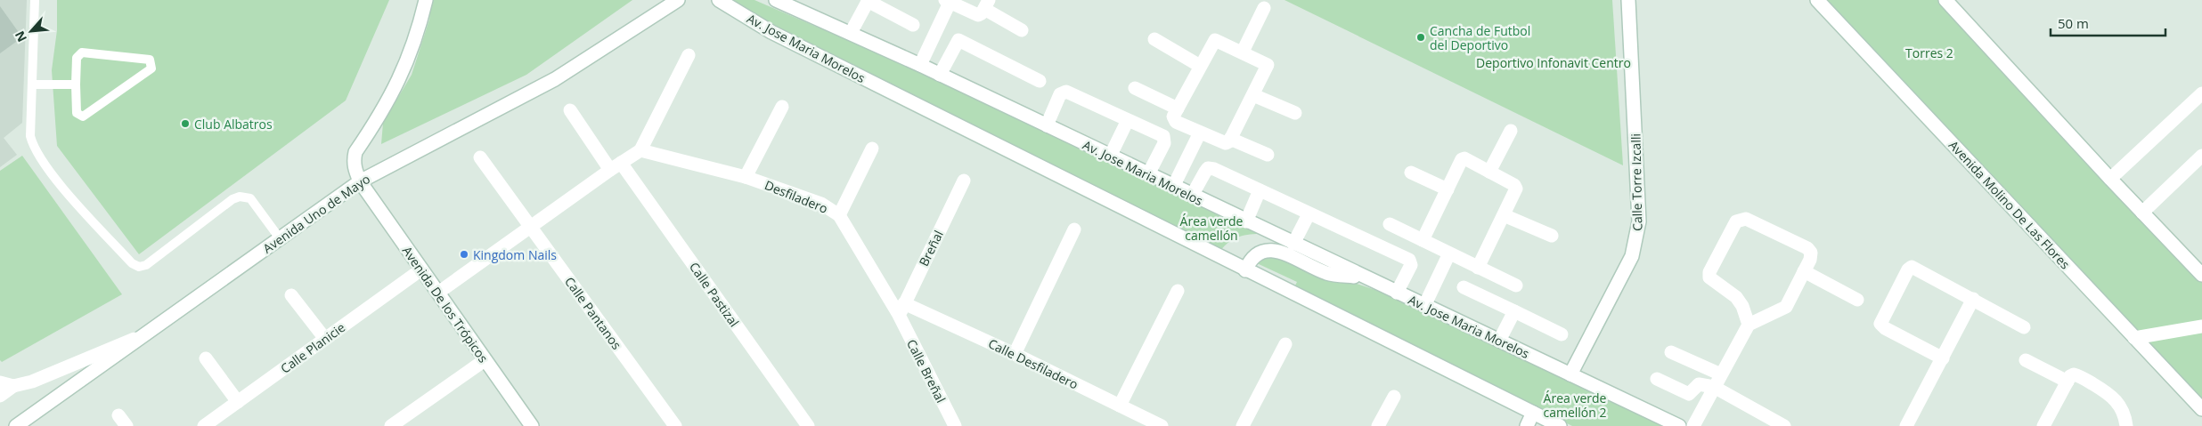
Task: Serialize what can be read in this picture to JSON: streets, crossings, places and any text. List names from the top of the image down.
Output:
{
  "streets": {
    "street": [
      "Av. Jose Maria Morelos",
      "Calle Torre Izcalli",
      "Desfiladero",
      "Avenida Molino De Las Flores",
      "Avenida Uno de Mayo",
      "Breñal",
      "Calle Pastizal",
      "Avenida De los Trópicos",
      "Calle Pantanos",
      "Calle Planicie",
      "Calle Desfiladero",
      "Calle Breñal"
    ]
  },
  "crossings": [
    ["Av. Jose Maria Morelos", "Calle Torre Izcalli"],
    ["Desfiladero", "Breñal"],
    ["Desfiladero", "Calle Desfiladero"],
    ["Desfiladero", "Calle Breñal"],
    ["Avenida Uno de Mayo", "Avenida De los Trópicos"],
    ["Breñal", "Calle Desfiladero"],
    ["Breñal", "Calle Breñal"],
    ["Avenida De los Trópicos", "Calle Planicie"],
    ["Calle Desfiladero", "Calle Breñal"]
  ],
  "parks": [
    "Torres 2",
    "Deportivo Infonavit Centro",
    "Área verde camellón",
    "Área verde camellón 2"
  ],
  "places": ["Cancha de Futbol del Deportivo", "Club Albatros", "Kingdom Nails"],
  "scale_bar": "50 m",
  "north": "bottom left"
}
